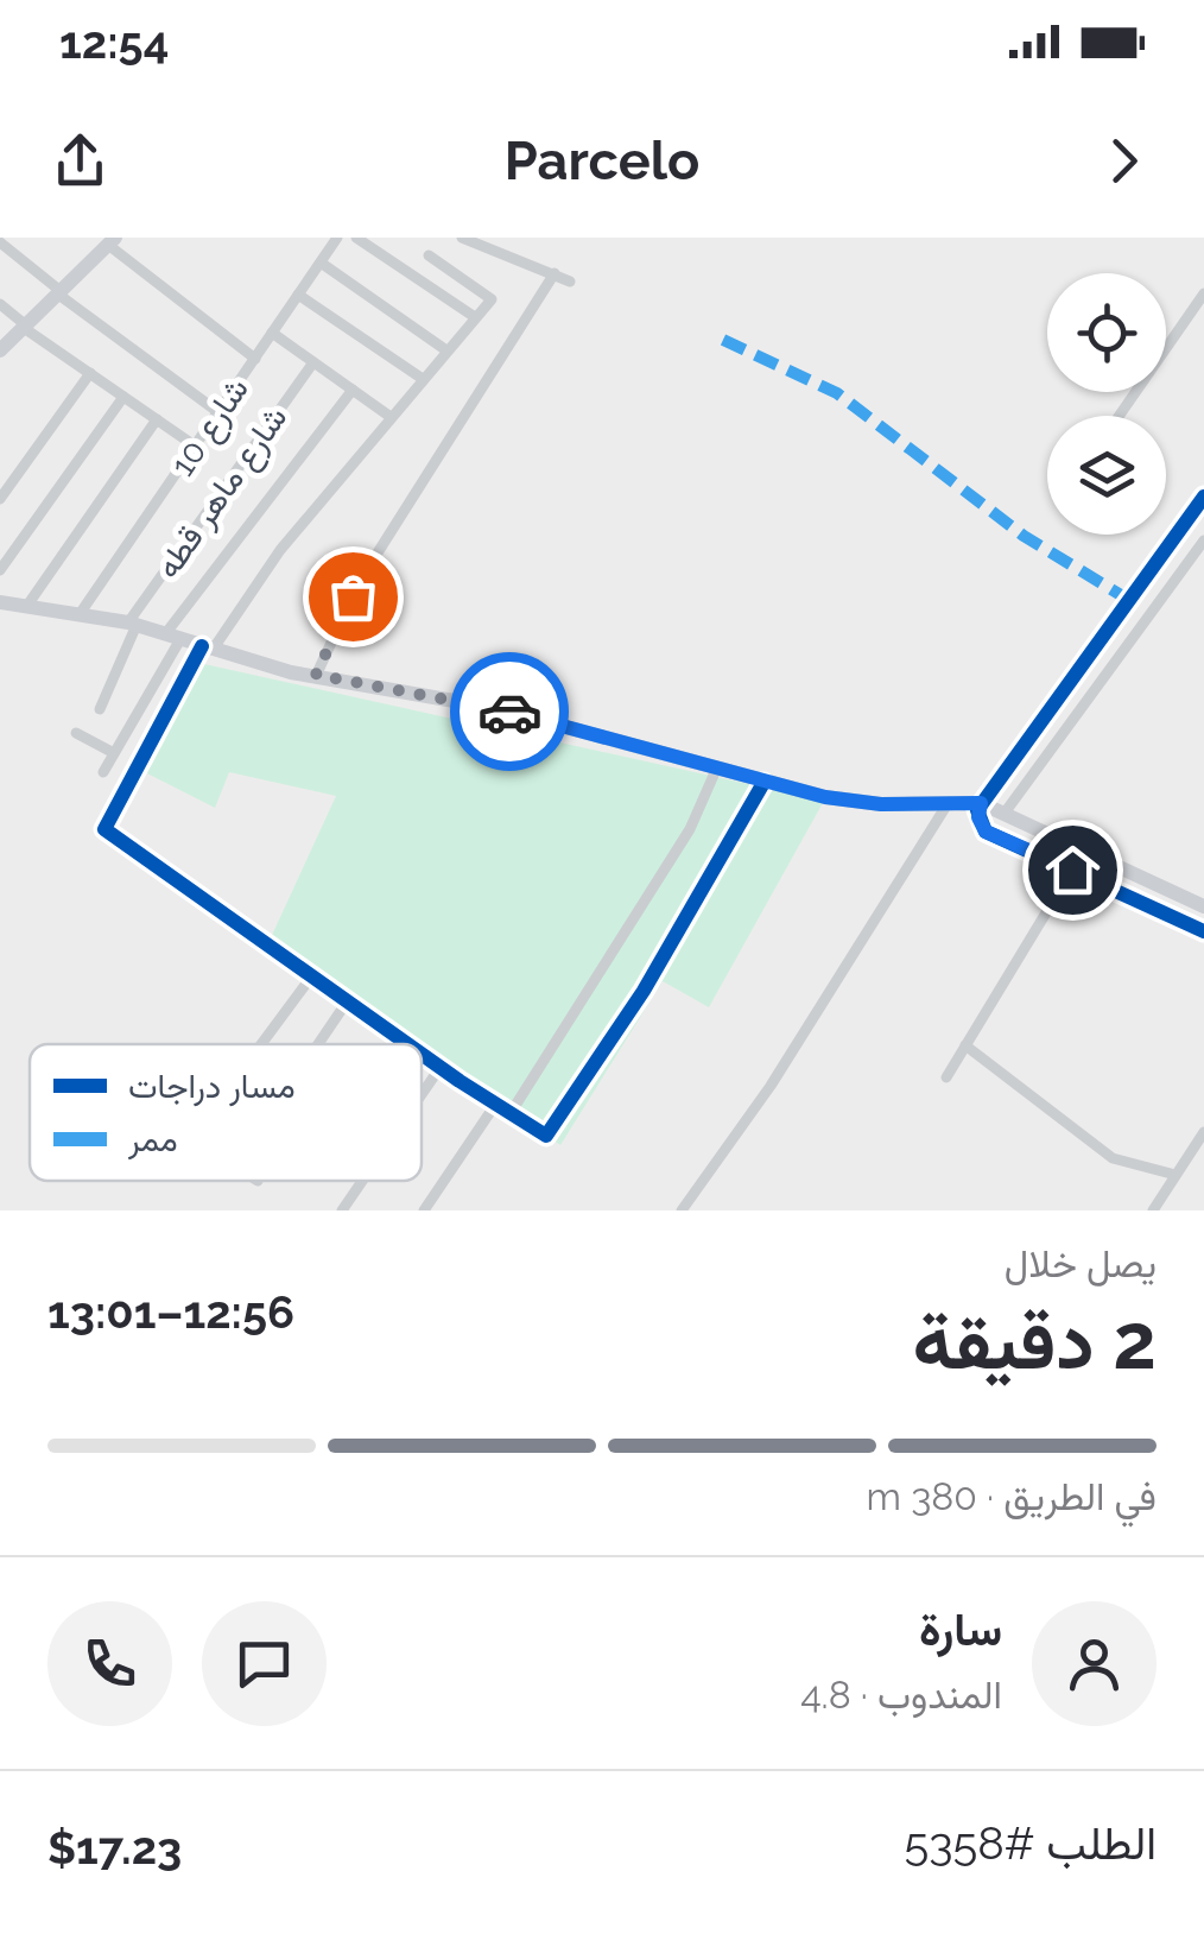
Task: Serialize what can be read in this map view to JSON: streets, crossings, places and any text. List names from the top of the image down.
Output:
{
  "streets": {
    "street": ["شارع 10", "شارع ماهر قطه"]
  },
  "legend": ["مسار دراجات", "ممر"],
  "page": {
    "status": "12:54",
    "header": "Parcelo",
    "heading": ["2 دقيقة", "يصل خلال", "12:56–13:01"],
    "panel": [
      "سارة",
      "المندوب · 4.8",
      "الطلب #5358",
      "$17.23"
    ],
    "bar": "في الطريق · 380 m"
  }
}
